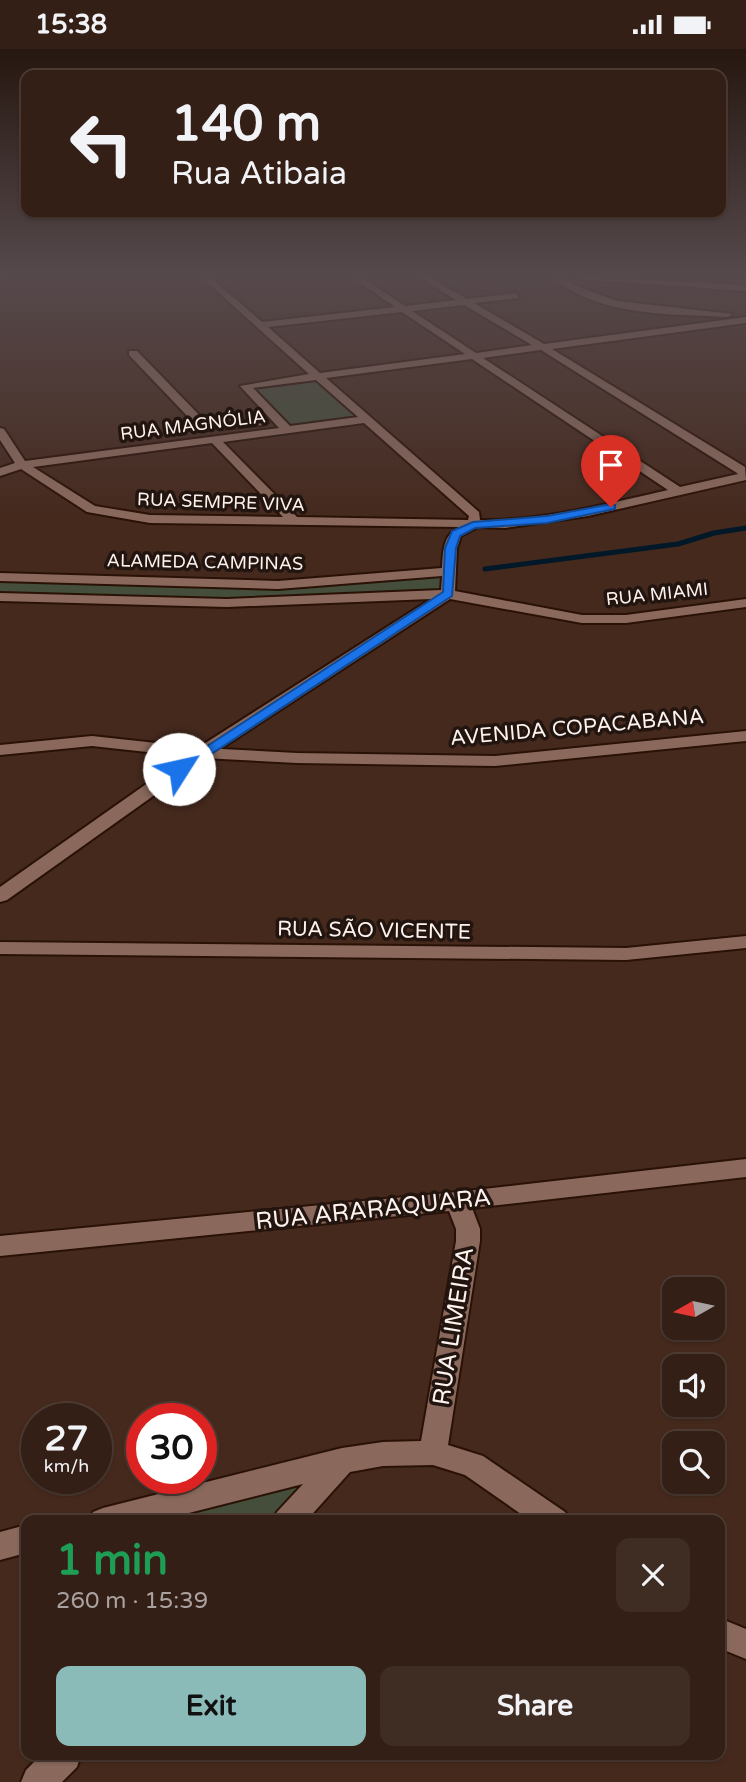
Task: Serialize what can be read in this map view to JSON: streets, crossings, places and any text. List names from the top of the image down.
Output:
{
  "streets": {
    "street": [
      "RUA MAGNÓLIA",
      "RUA SEMPRE VIVA",
      "ALAMEDA CAMPINAS",
      "RUA MIAMI",
      "AVENIDA COPACABANA",
      "RUA SÃO VICENTE",
      "RUA ARARAQUARA",
      "RUA LIMEIRA"
    ]
  },
  "crossings": [
    ["RUA MAGNÓLIA", "RUA SEMPRE VIVA"],
    ["RUA ARARAQUARA", "RUA LIMEIRA"]
  ],
  "north": "left",
  "page": {
    "status": "15:38",
    "turn": ["140 m", "Rua Atibaia"],
    "speed": "27 km/h",
    "limit": "30",
    "heading": ["1 min", "260 m · 15:39"],
    "buttons": ["Exit", "Share"]
  }
}
